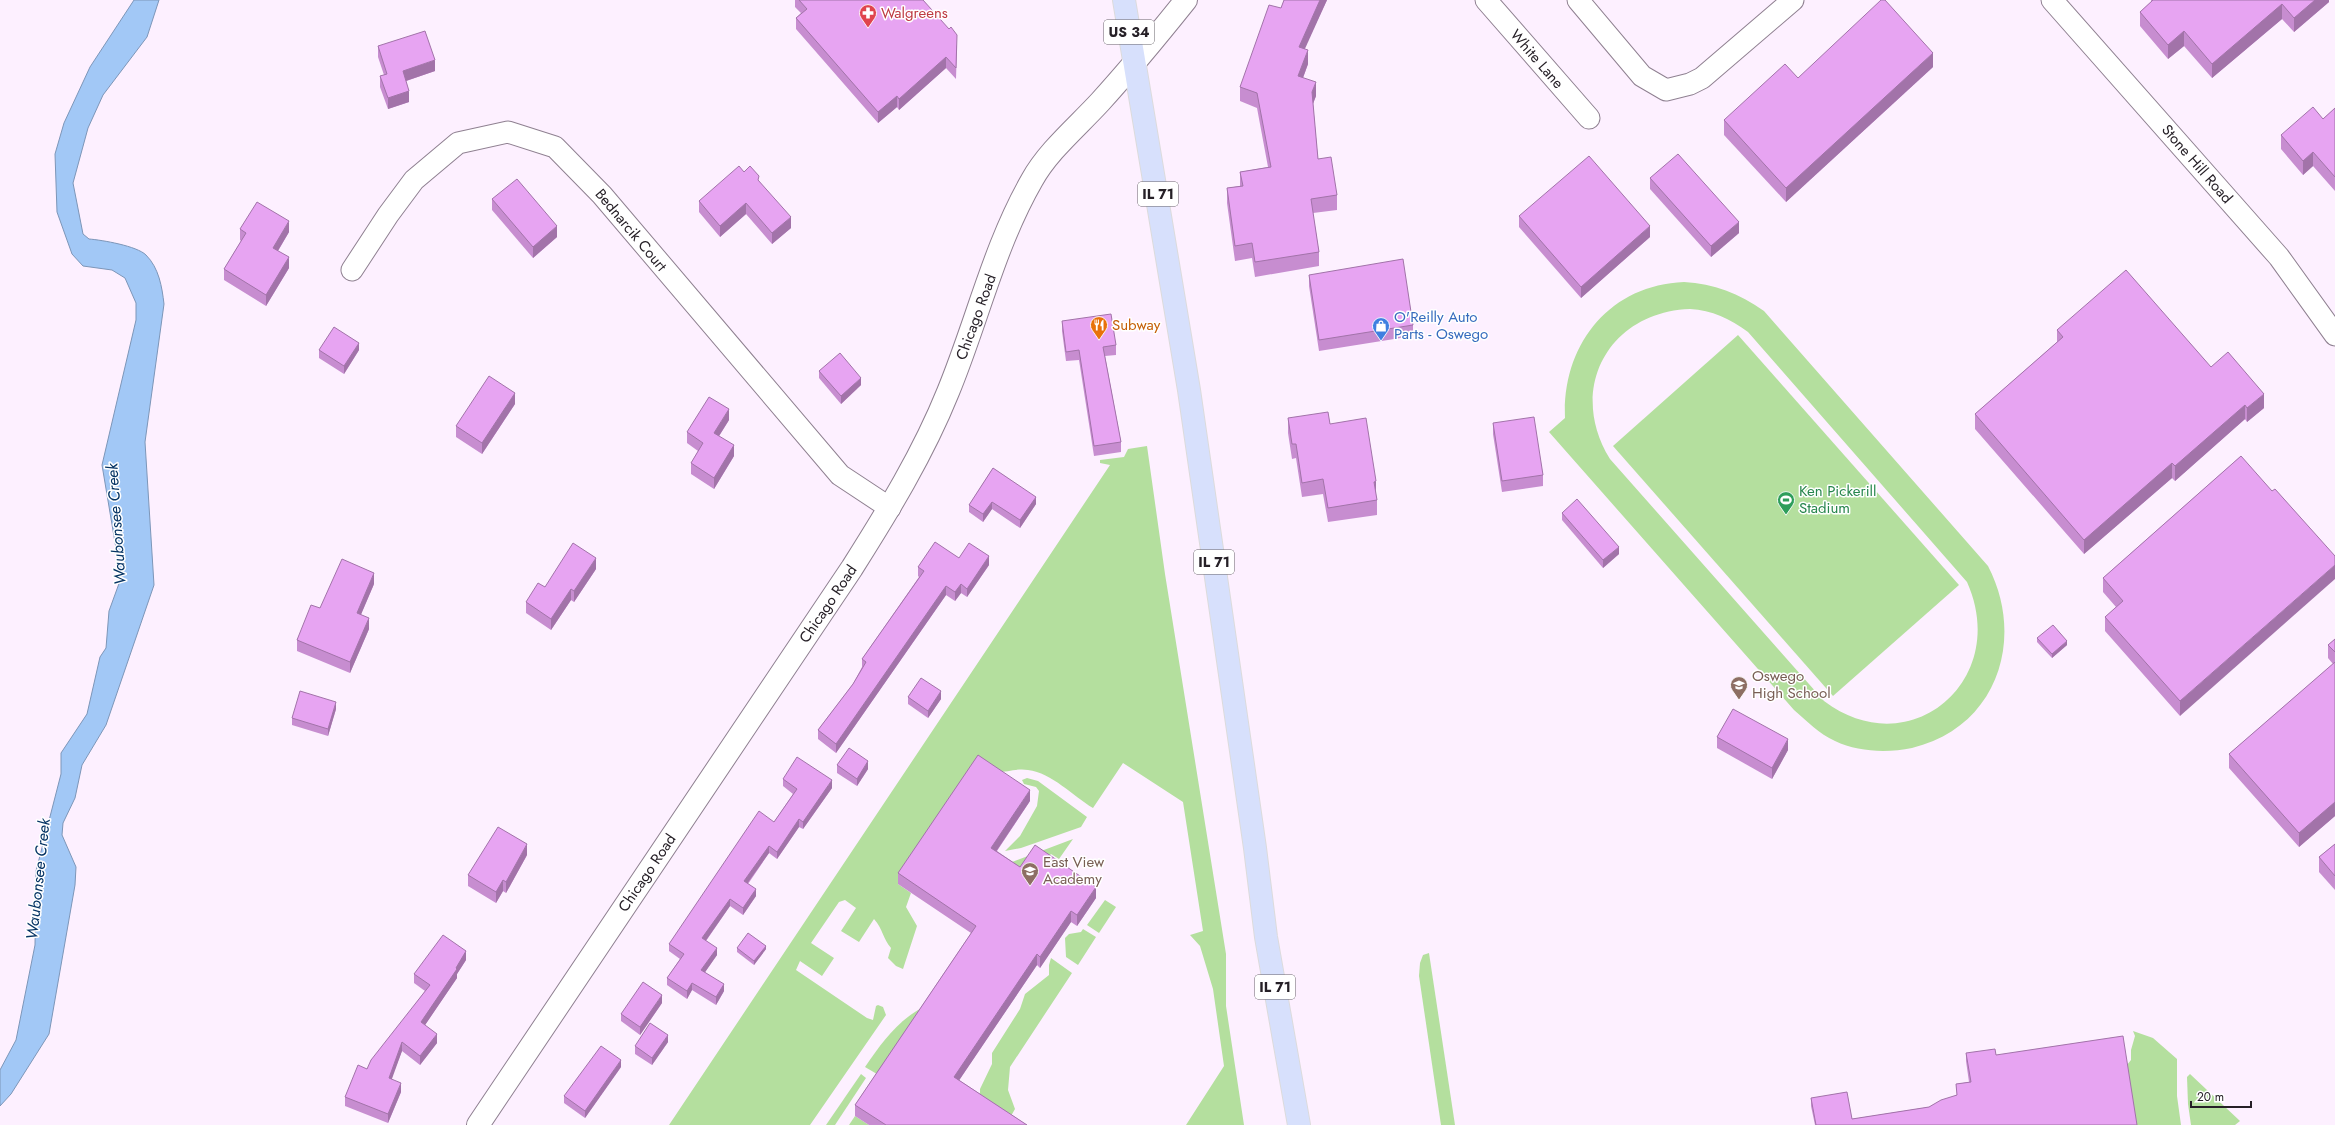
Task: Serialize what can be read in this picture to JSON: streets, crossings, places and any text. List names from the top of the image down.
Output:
{
  "streets": {
    "main road": ["US 34", "IL 71", "Chicago Road"],
    "street": ["White Lane", "Stone Hill Road", "Bednarcik Court"]
  },
  "crossings": [
    ["US 34", "IL 71"],
    ["US 34", "Chicago Road"],
    ["IL 71", "Chicago Road"],
    ["Bednarcik Court", "Chicago Road"]
  ],
  "water": ["Waubonsee Creek"],
  "places": {
    "pharmacy": ["Walgreens"],
    "restaurant": ["Subway"],
    "shop": ["O'Reilly Auto Parts - Oswego"],
    "sports": ["Ken Pickerill Stadium"],
    "school or university": ["Oswego High School", "East View Academy"]
  },
  "scale_bar": "20 m"
}
